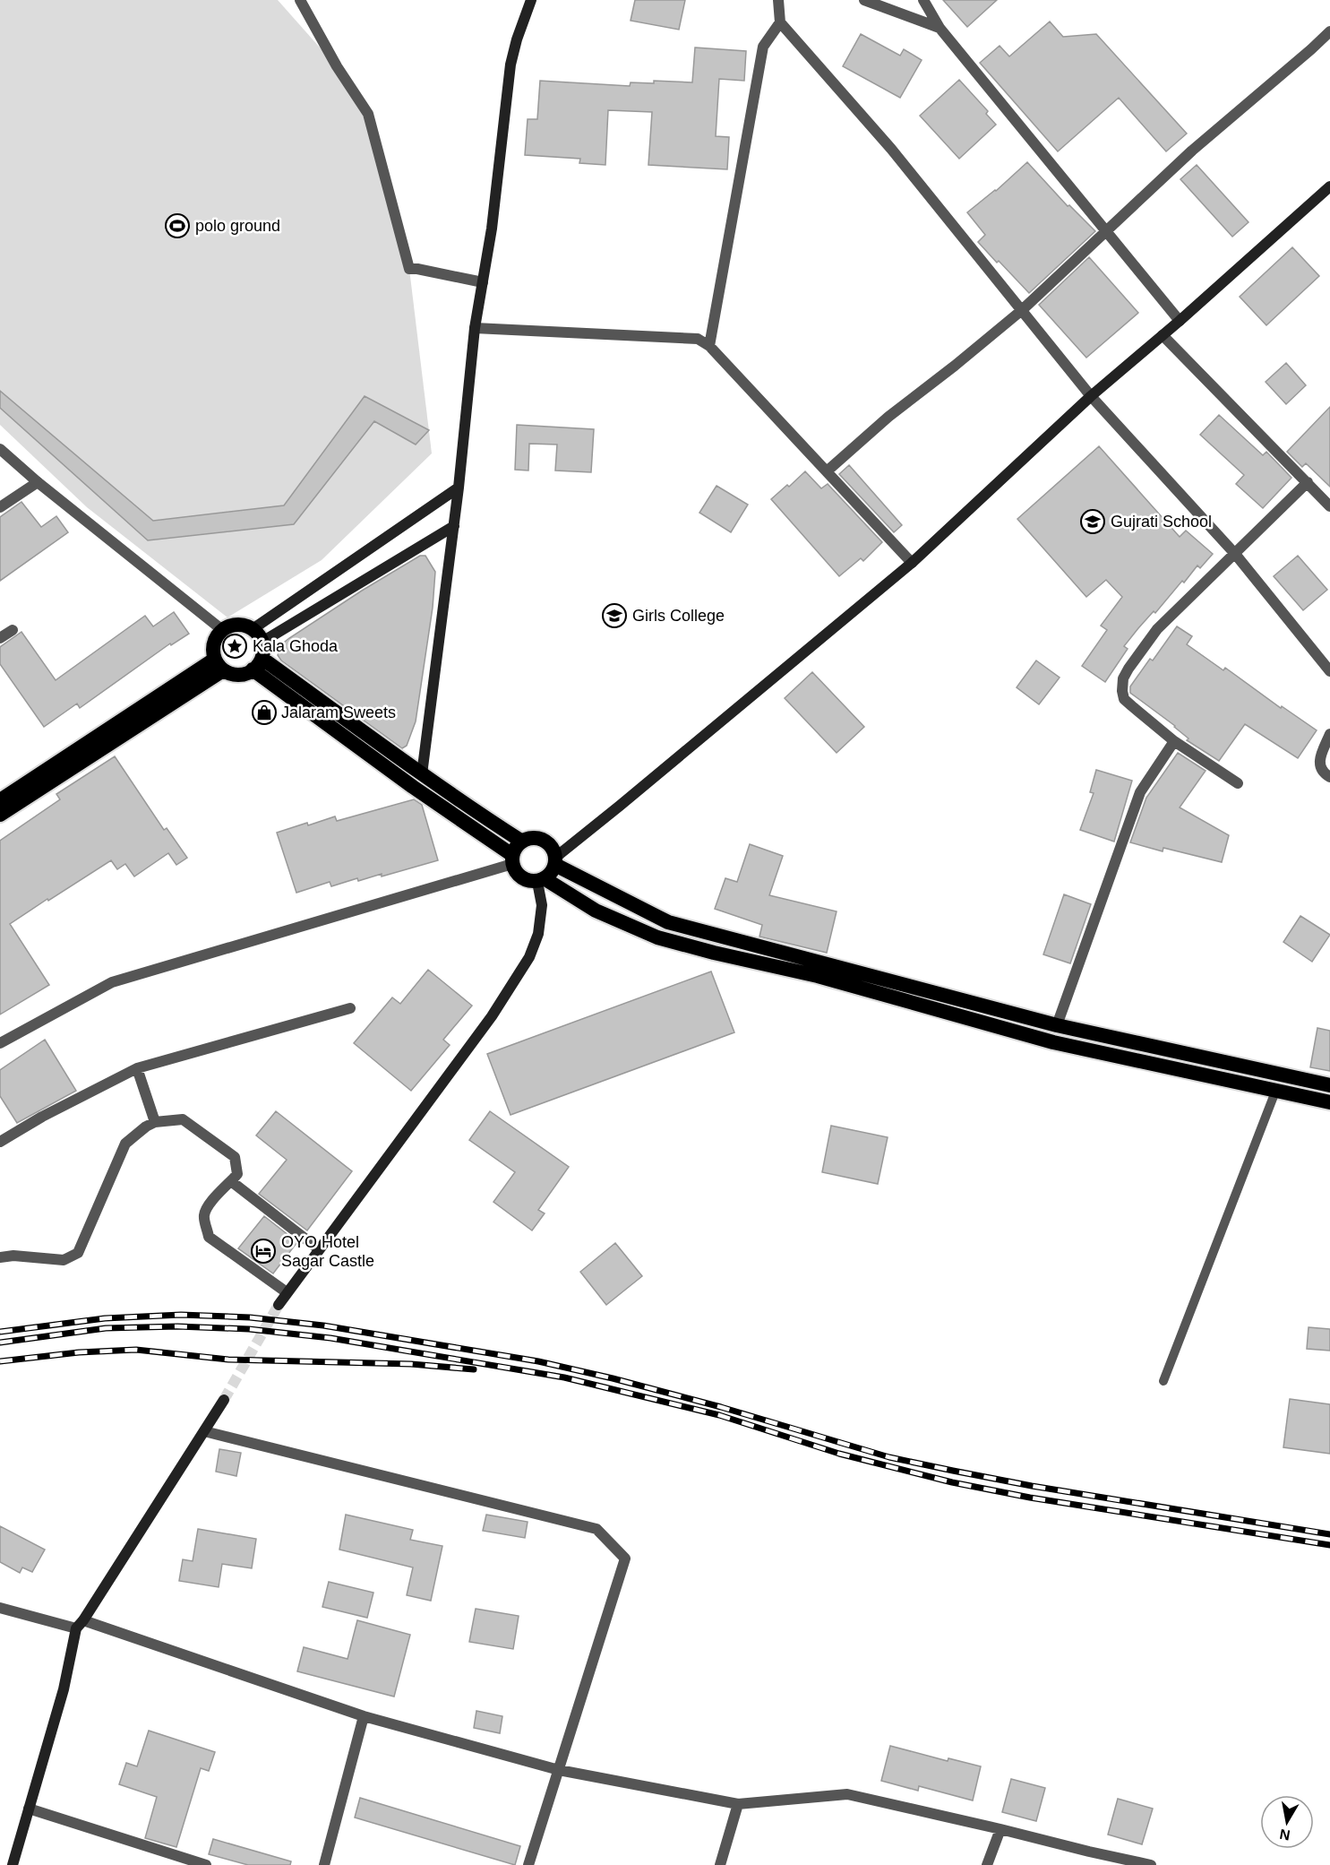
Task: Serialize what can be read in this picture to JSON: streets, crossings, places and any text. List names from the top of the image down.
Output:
{
  "places": {
    "sports": ["polo ground"],
    "school or university": ["Gujrati School", "Girls College"],
    "place": ["Kala Ghoda"],
    "shop": ["Jalaram Sweets"],
    "hotel": ["OYO Hotel Sagar Castle"]
  },
  "north": "bottom"
}
